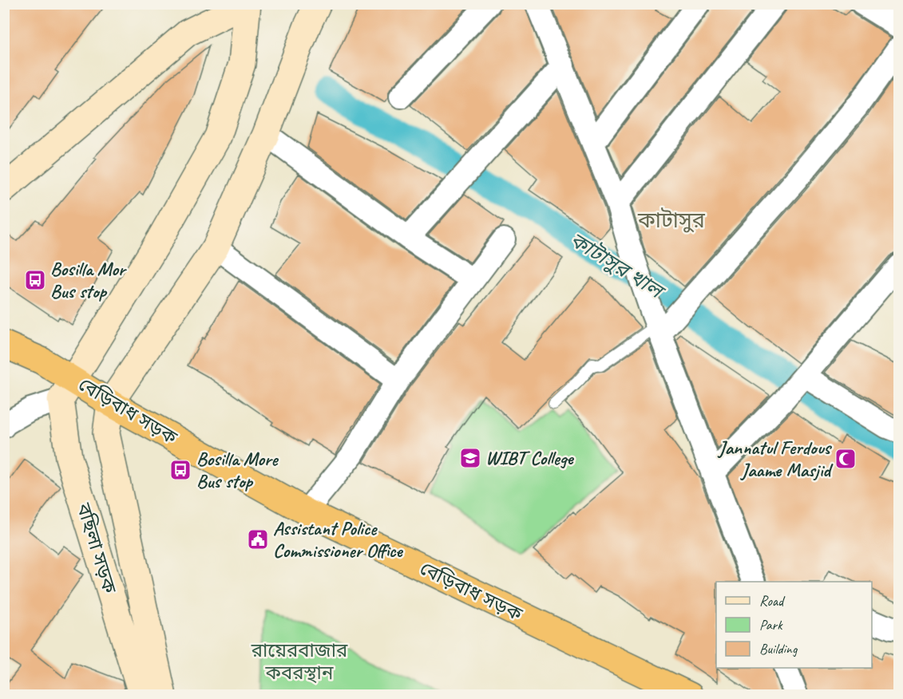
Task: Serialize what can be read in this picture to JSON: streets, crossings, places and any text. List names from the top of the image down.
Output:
{
  "streets": {
    "highway": ["বেড়িবাধ সড়ক"],
    "main road": ["বছিলা সড়ক"]
  },
  "crossings": [
    ["বেড়িবাধ সড়ক", "বছিলা সড়ক"]
  ],
  "districts": ["কাটাসুর"],
  "water": ["কাটাসুর খাল"],
  "parks": ["রায়েরবাজার কবরস্থান"],
  "places": {
    "bus stop": ["Bosilla Mor Bus stop", "Bosilla More Bus stop"],
    "school or university": ["WIBT College"],
    "mosque": ["Jannatul Ferdous Jaame Masjid"],
    "public building": ["Assistant Police Commissioner Office"]
  },
  "legend": ["Road", "Park", "Building"]
}
